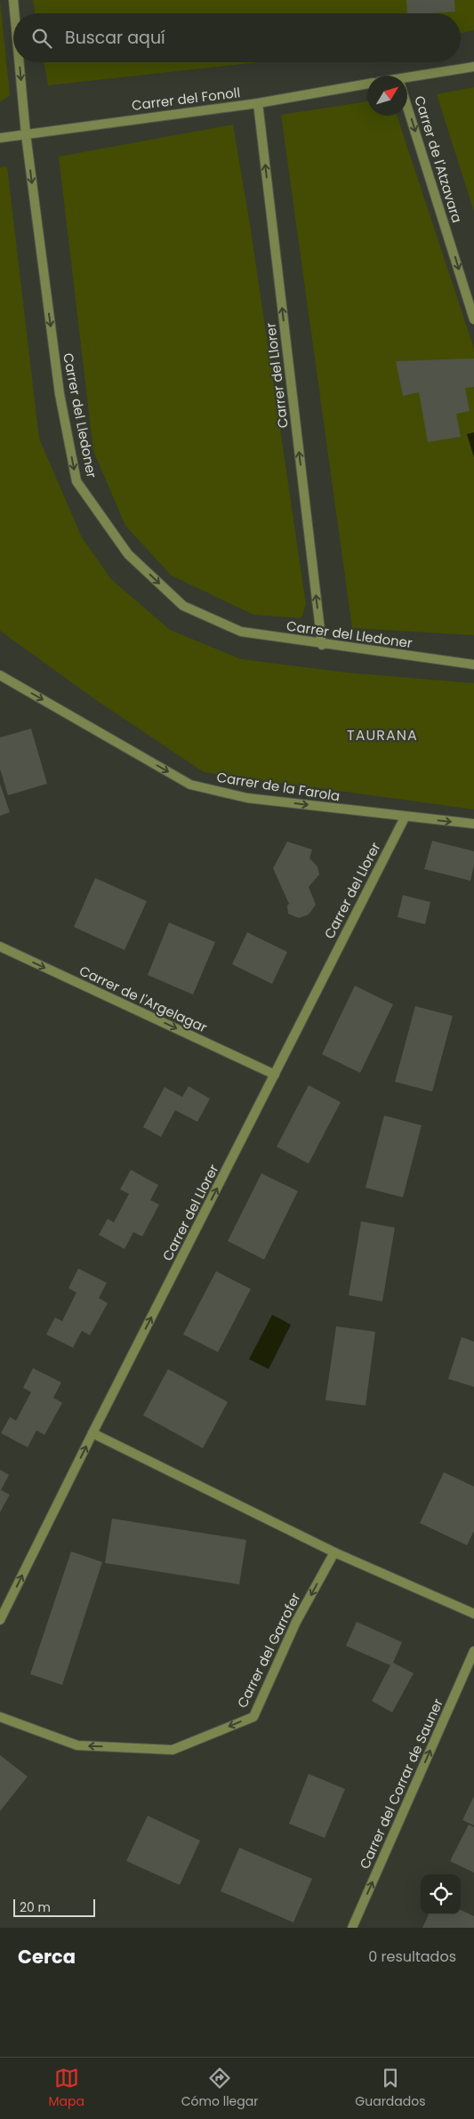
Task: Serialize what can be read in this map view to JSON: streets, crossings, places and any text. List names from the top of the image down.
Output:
{
  "streets": {
    "street": [
      "Carrer del Fonoll",
      "Carrer de l'Atzavara",
      "Carrer del Llorer",
      "Carrer del Lledoner",
      "Carrer de la Farola",
      "Carrer de l'Argelagar",
      "Carrer del Garrofer",
      "Carrer del Corrar de Sauner"
    ]
  },
  "crossings": [
    ["Carrer del Fonoll", "Carrer del Llorer"],
    ["Carrer del Fonoll", "Carrer del Lledoner"],
    ["Carrer del Llorer", "Carrer del Lledoner"],
    ["Carrer del Llorer", "Carrer de la Farola"],
    ["Carrer del Llorer", "Carrer de l'Argelagar"]
  ],
  "one_way": [
    "Carrer de l'Atzavara",
    "Carrer del Llorer",
    "Carrer del Lledoner",
    "Carrer de la Farola",
    "Carrer de l'Argelagar",
    "Carrer del Garrofer",
    "Carrer del Corrar de Sauner"
  ],
  "districts": ["TAURANA"],
  "scale_bar": "20 m",
  "north": "top right",
  "page": {
    "search": "Buscar aquí",
    "scale": "20 m",
    "heading": ["Cerca", "0 resultados"],
    "nav": ["Mapa", "Cómo llegar", "Guardados"]
  }
}
